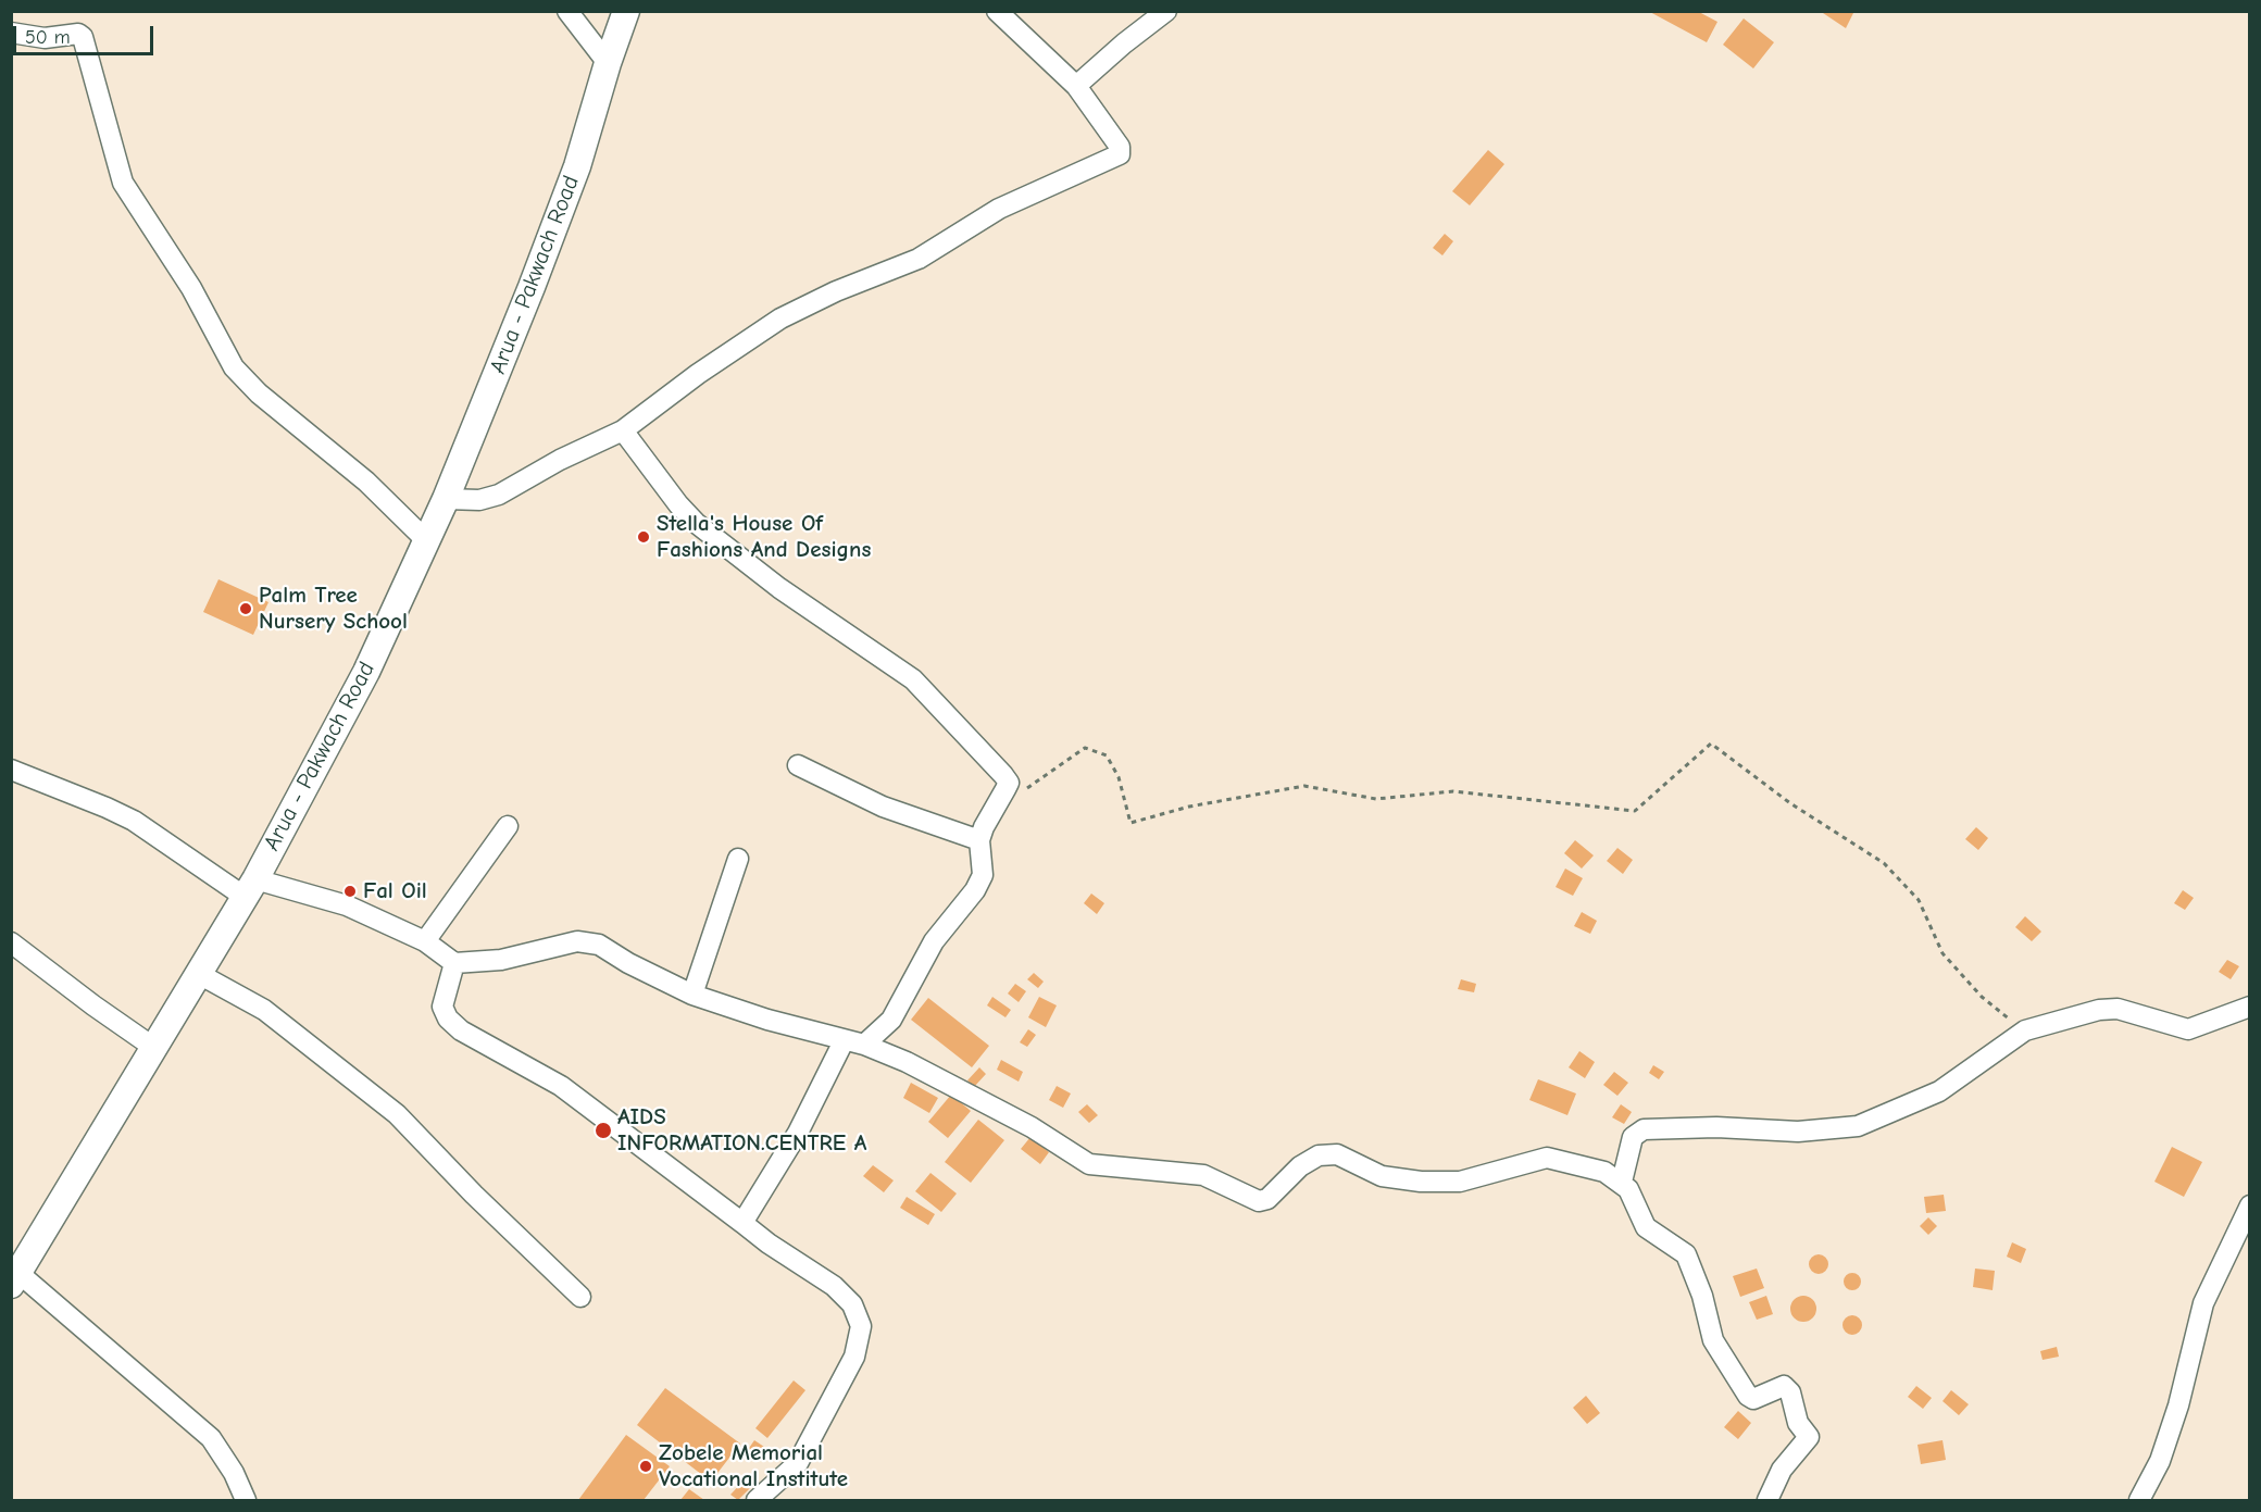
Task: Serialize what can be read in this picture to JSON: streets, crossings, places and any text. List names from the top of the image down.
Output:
{
  "streets": {
    "main road": ["Arua - Pakwach Road"]
  },
  "places": [
    "Stella's House Of Fashions And Designs",
    "Palm Tree Nursery School",
    "Fal Oil",
    "AIDS INFORMATION.CENTRE A",
    "Zobele Memorial Vocational Institute"
  ],
  "scale_bar": "50 m"
}
